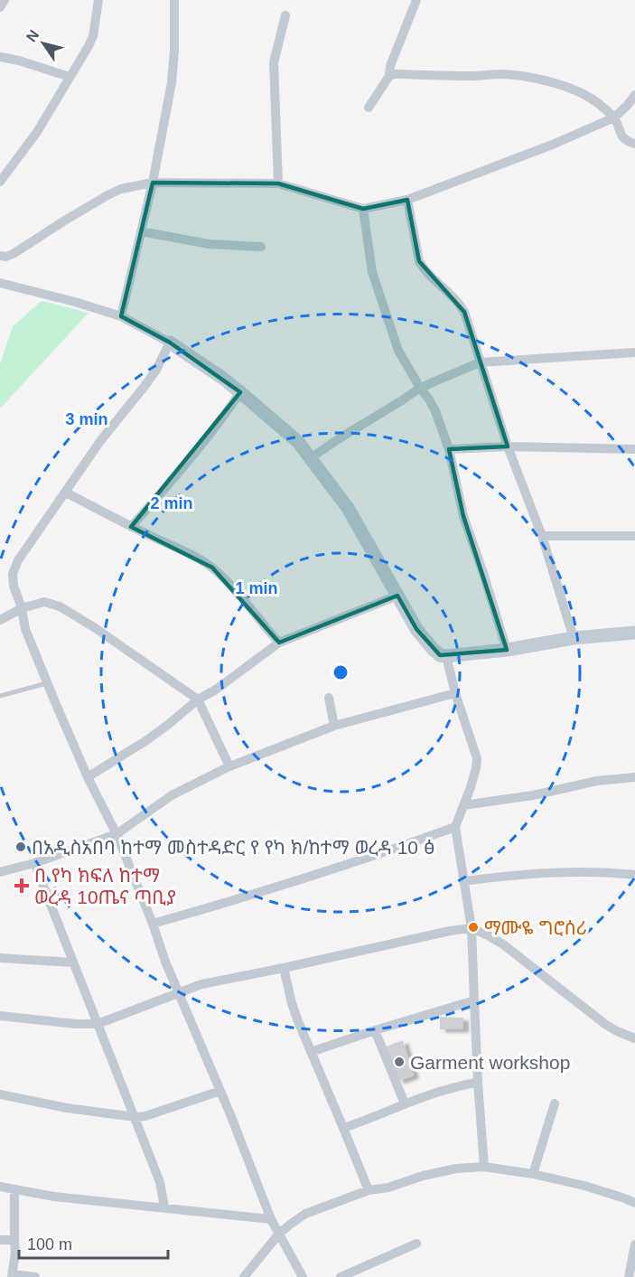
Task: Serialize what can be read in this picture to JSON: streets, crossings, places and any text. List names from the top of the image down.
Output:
{
  "places": {
    "other": ["በአዲስአበባ ከተማ መስተዳድር የ የካ ክ/ከተማ ወረዳ 10 ፅ", "ማሙዬ ግሮሰሪ", "Garment workshop"],
    "health": ["በ የካ ክፍለ ከተማ ወረዳ 10ጤና ጣቢያ"]
  },
  "scale_bar": "100 m",
  "north": "top left",
  "rings": ["3 min", "2 min", "1 min"]
}
